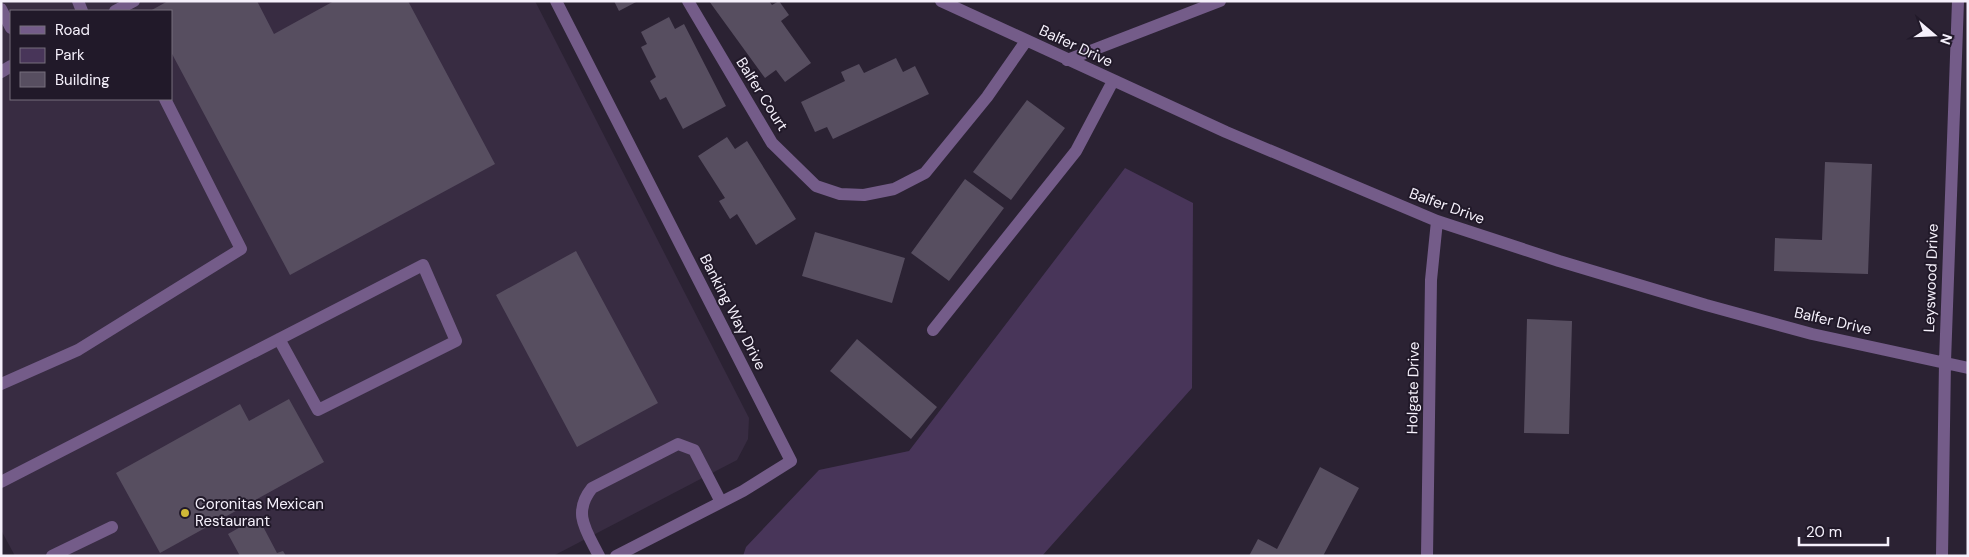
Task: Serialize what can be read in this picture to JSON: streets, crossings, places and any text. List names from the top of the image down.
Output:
{
  "streets": {
    "street": [
      "Balfer Drive",
      "Balfer Court",
      "Leyswood Drive",
      "Banking Way Drive",
      "Holgate Drive"
    ]
  },
  "crossings": [
    ["Balfer Drive", "Balfer Court"],
    ["Balfer Drive", "Leyswood Drive"],
    ["Balfer Drive", "Holgate Drive"]
  ],
  "places": ["Coronitas Mexican Restaurant"],
  "legend": ["Road", "Park", "Building"],
  "scale_bar": "20 m",
  "north": "right"
}
